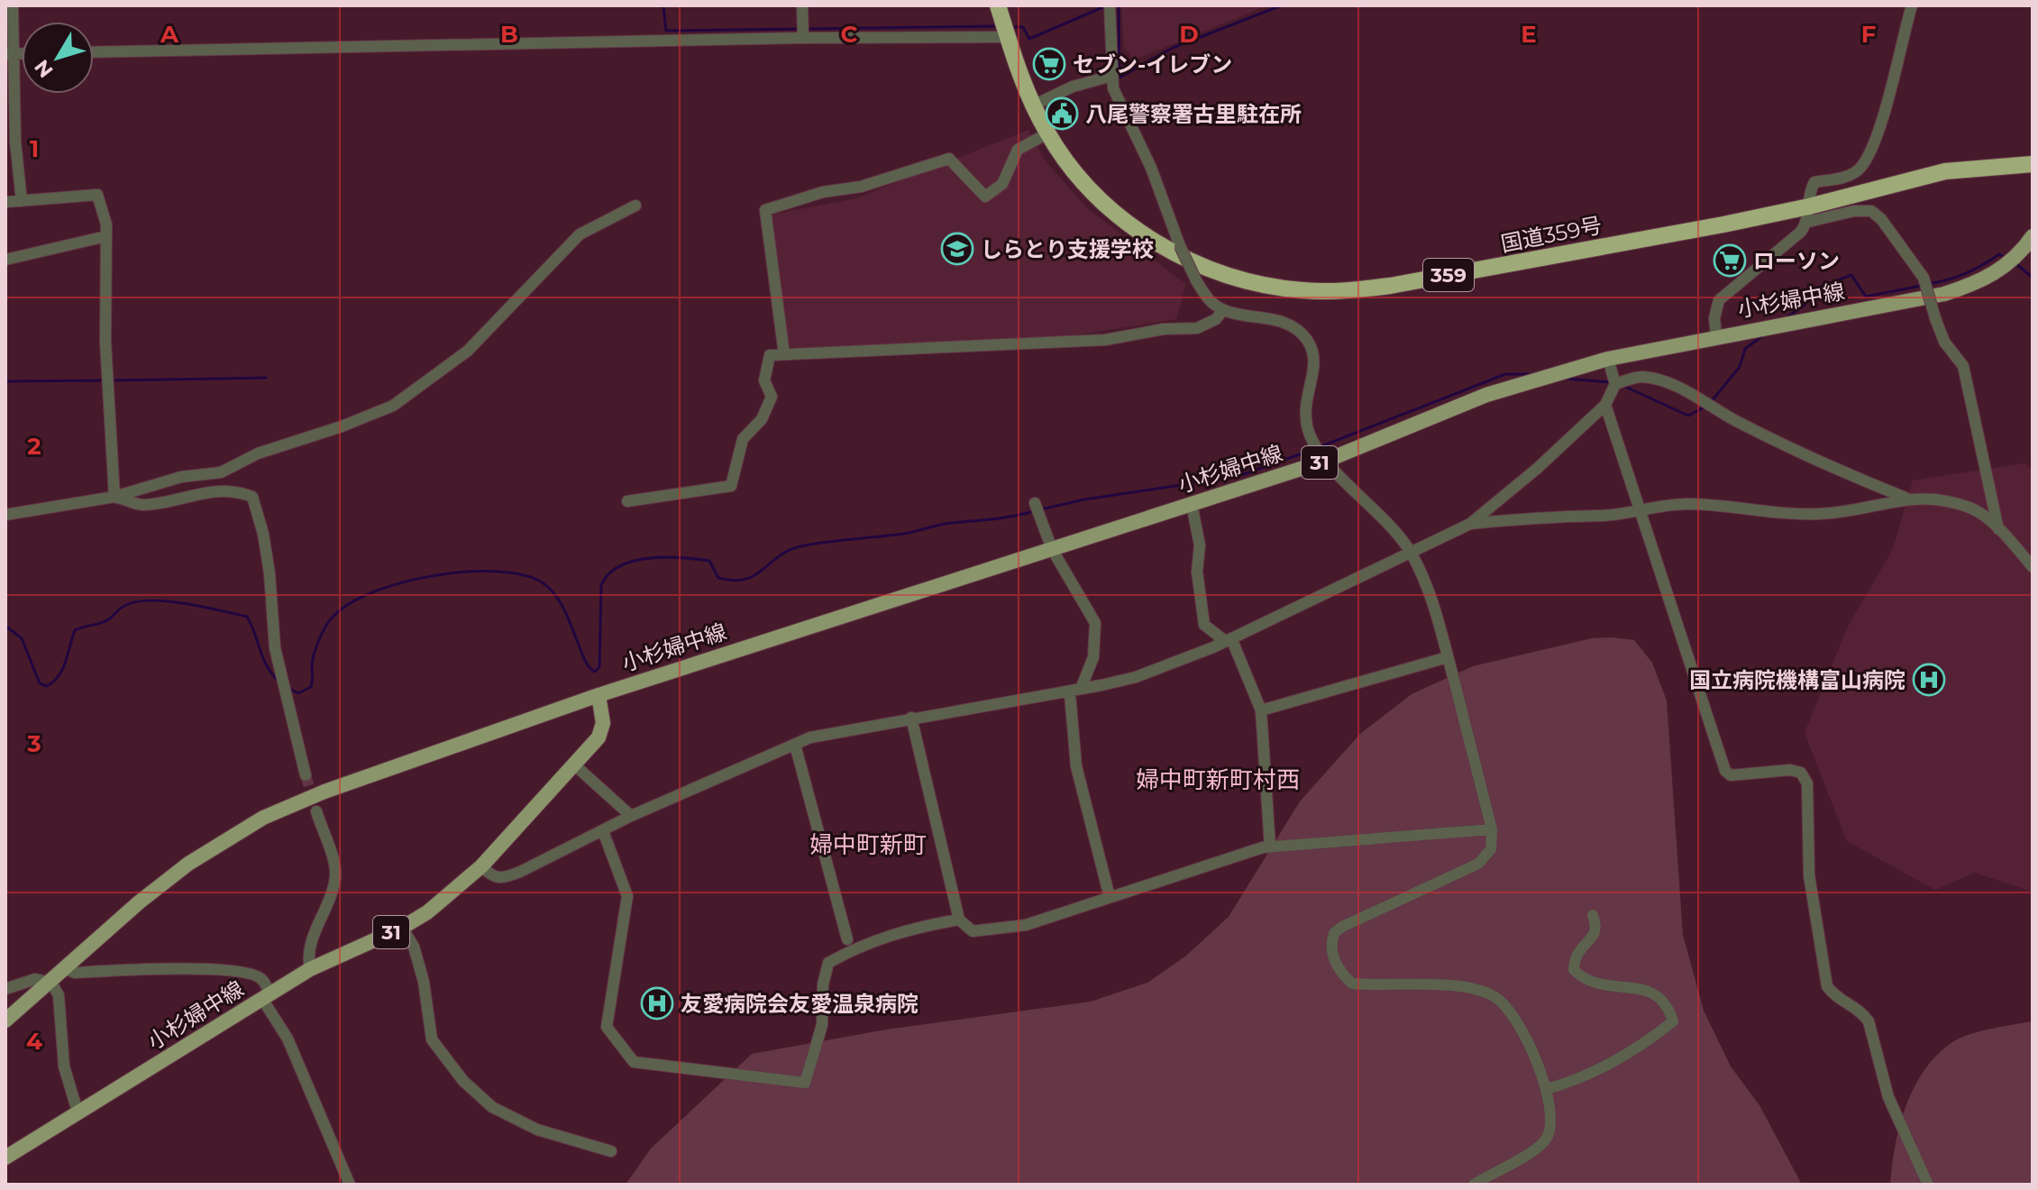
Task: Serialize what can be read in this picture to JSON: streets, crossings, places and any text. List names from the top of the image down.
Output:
{
  "streets": {
    "highway": ["国道359号", "359"],
    "main road": ["小杉婦中線", "31"]
  },
  "districts": ["婦中町新町村西", "婦中町新町"],
  "places": {
    "supermarket": ["セブン-イレブン", "ローソン"],
    "public building": ["八尾警察署古里駐在所"],
    "school or university": ["しらとり支援学校"],
    "hospital": ["国立病院機構富山病院", "友愛病院会友愛温泉病院"]
  },
  "north": "bottom left",
  "grid": {
    "columns": [
      "A",
      "B",
      "C",
      "D",
      "E",
      "F"
    ],
    "rows": [
      "1",
      "2",
      "3",
      "4"
    ]
  }
}
